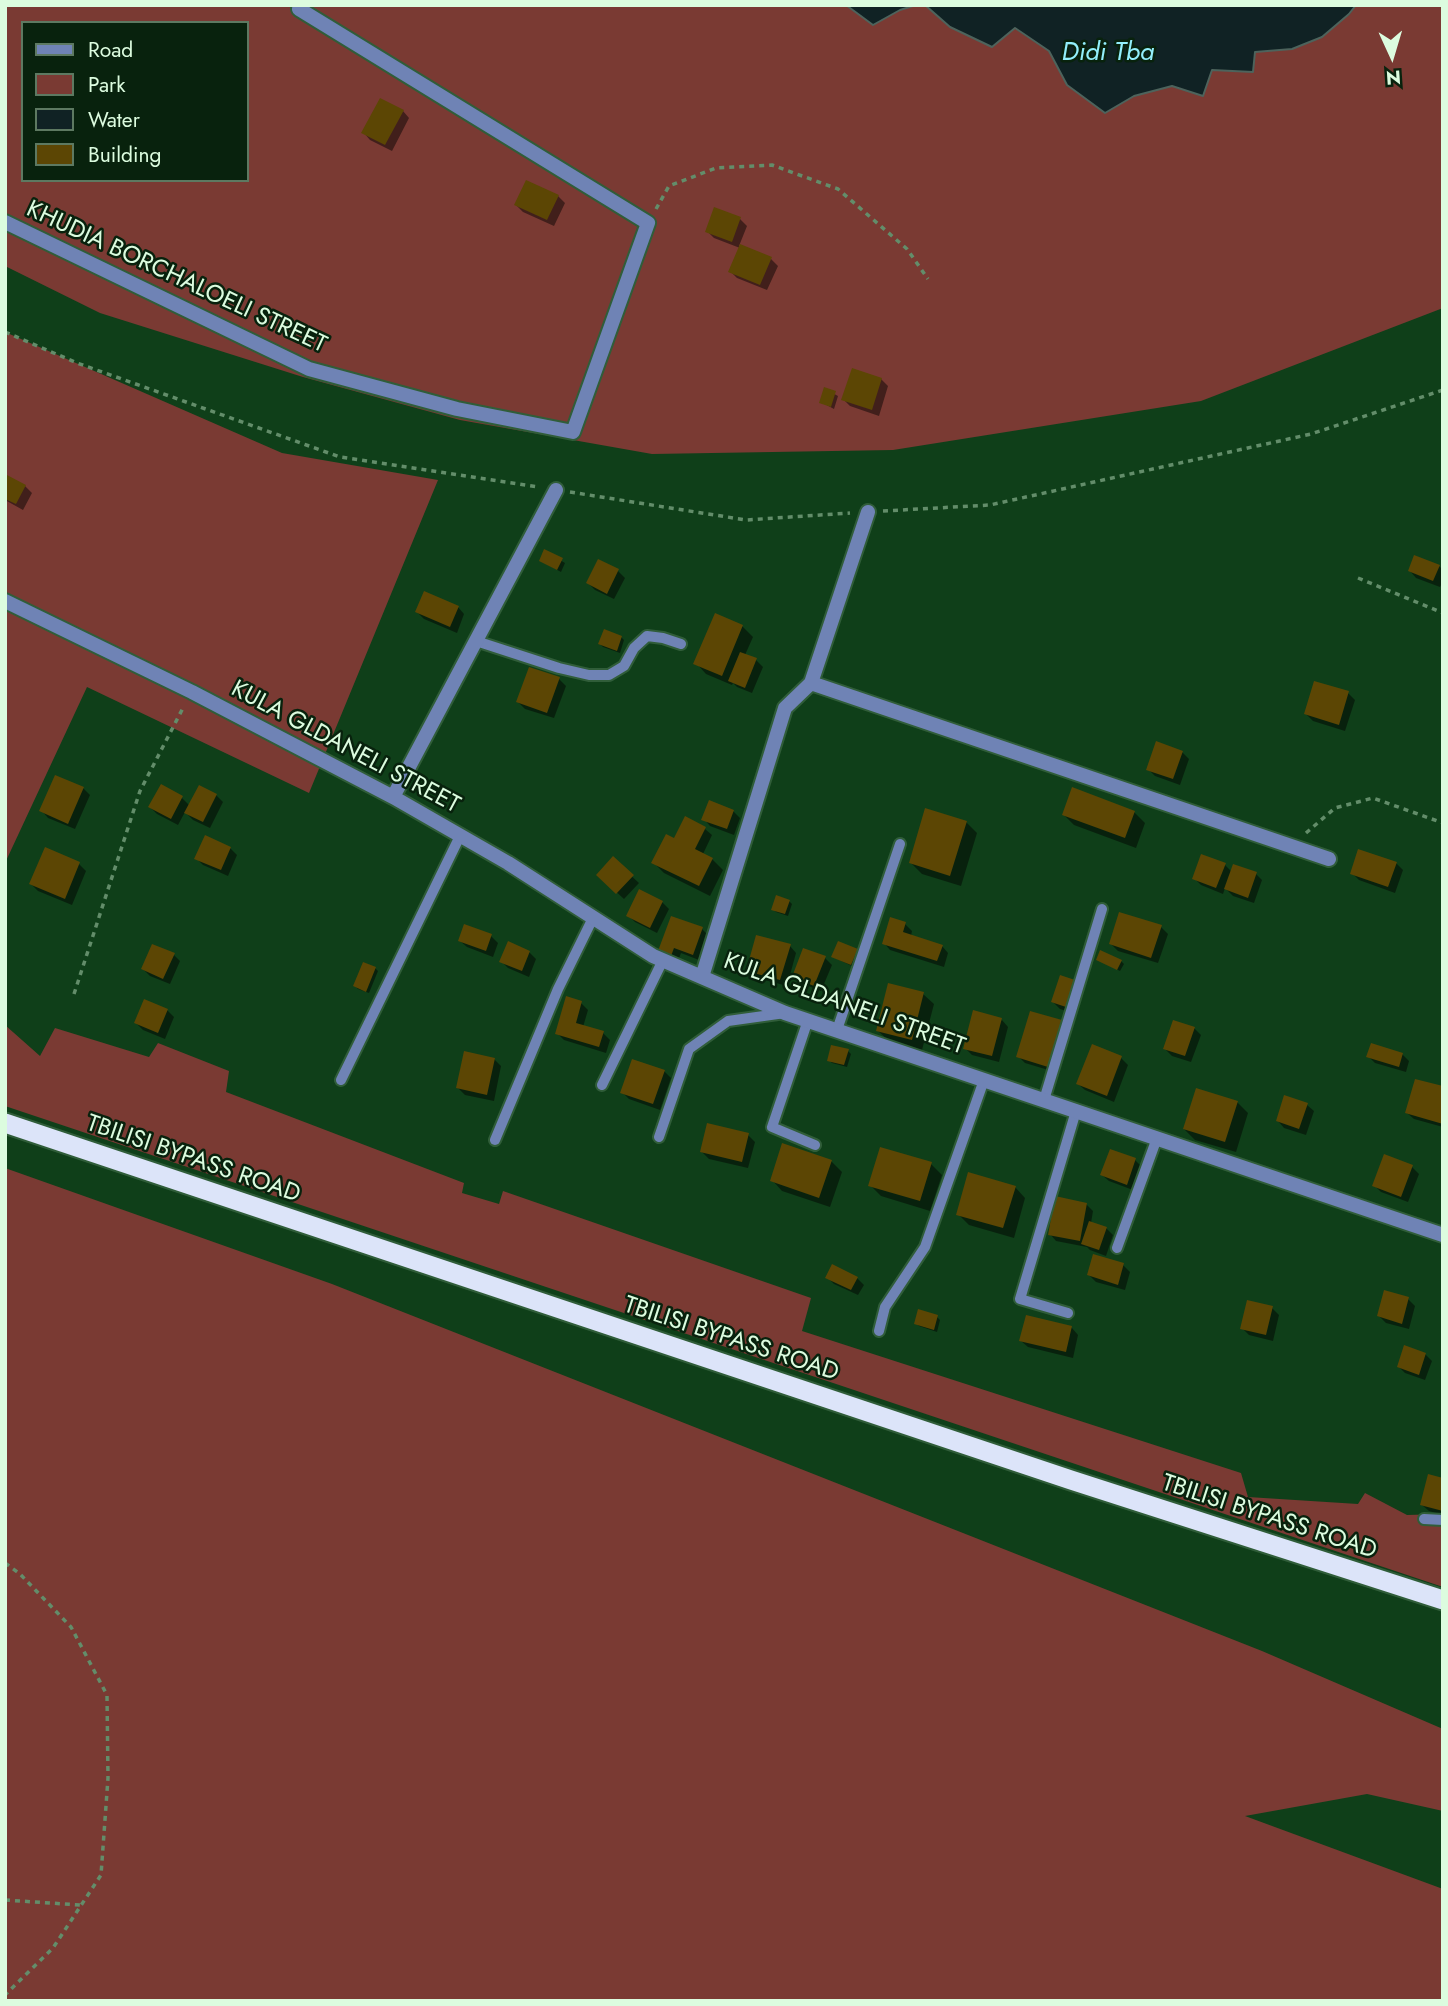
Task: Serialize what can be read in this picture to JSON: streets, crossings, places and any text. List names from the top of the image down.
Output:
{
  "streets": {
    "highway": ["TBILISI BYPASS ROAD"],
    "street": ["KHUDIA BORCHALOELI STREET", "KULA GLDANELI STREET"]
  },
  "water": ["Didi Tba"],
  "legend": [
    "Road",
    "Park",
    "Water",
    "Building"
  ],
  "north": "bottom"
}
